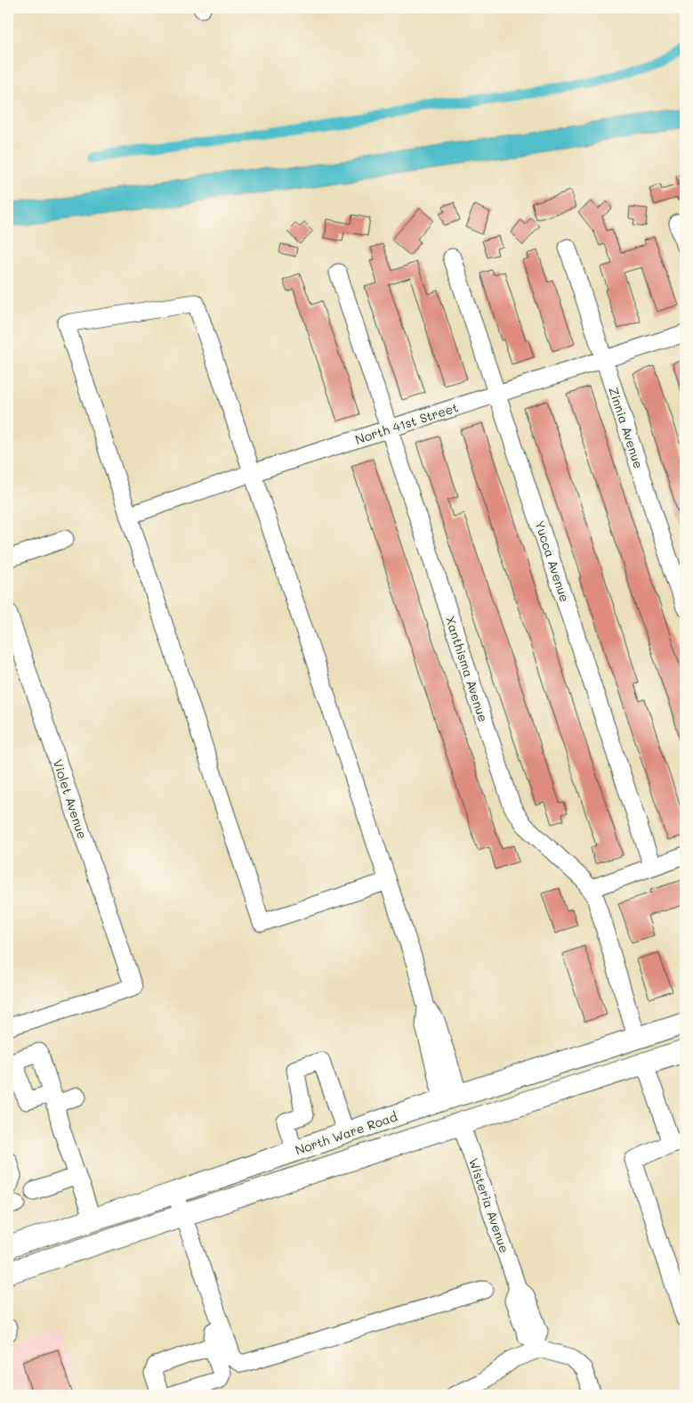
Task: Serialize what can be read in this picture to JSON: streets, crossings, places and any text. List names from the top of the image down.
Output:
{
  "streets": {
    "main road": ["North Ware Road"],
    "street": [
      "North 41st Street",
      "Zinnia Avenue",
      "Yucca Avenue",
      "Xanthisma Avenue",
      "Violet Avenue",
      "Wisteria Avenue"
    ]
  },
  "crossings": [
    ["North 41st Street", "Zinnia Avenue"],
    ["North 41st Street", "Yucca Avenue"],
    ["North 41st Street", "Xanthisma Avenue"],
    ["Xanthisma Avenue", "North Ware Road"]
  ]
}
